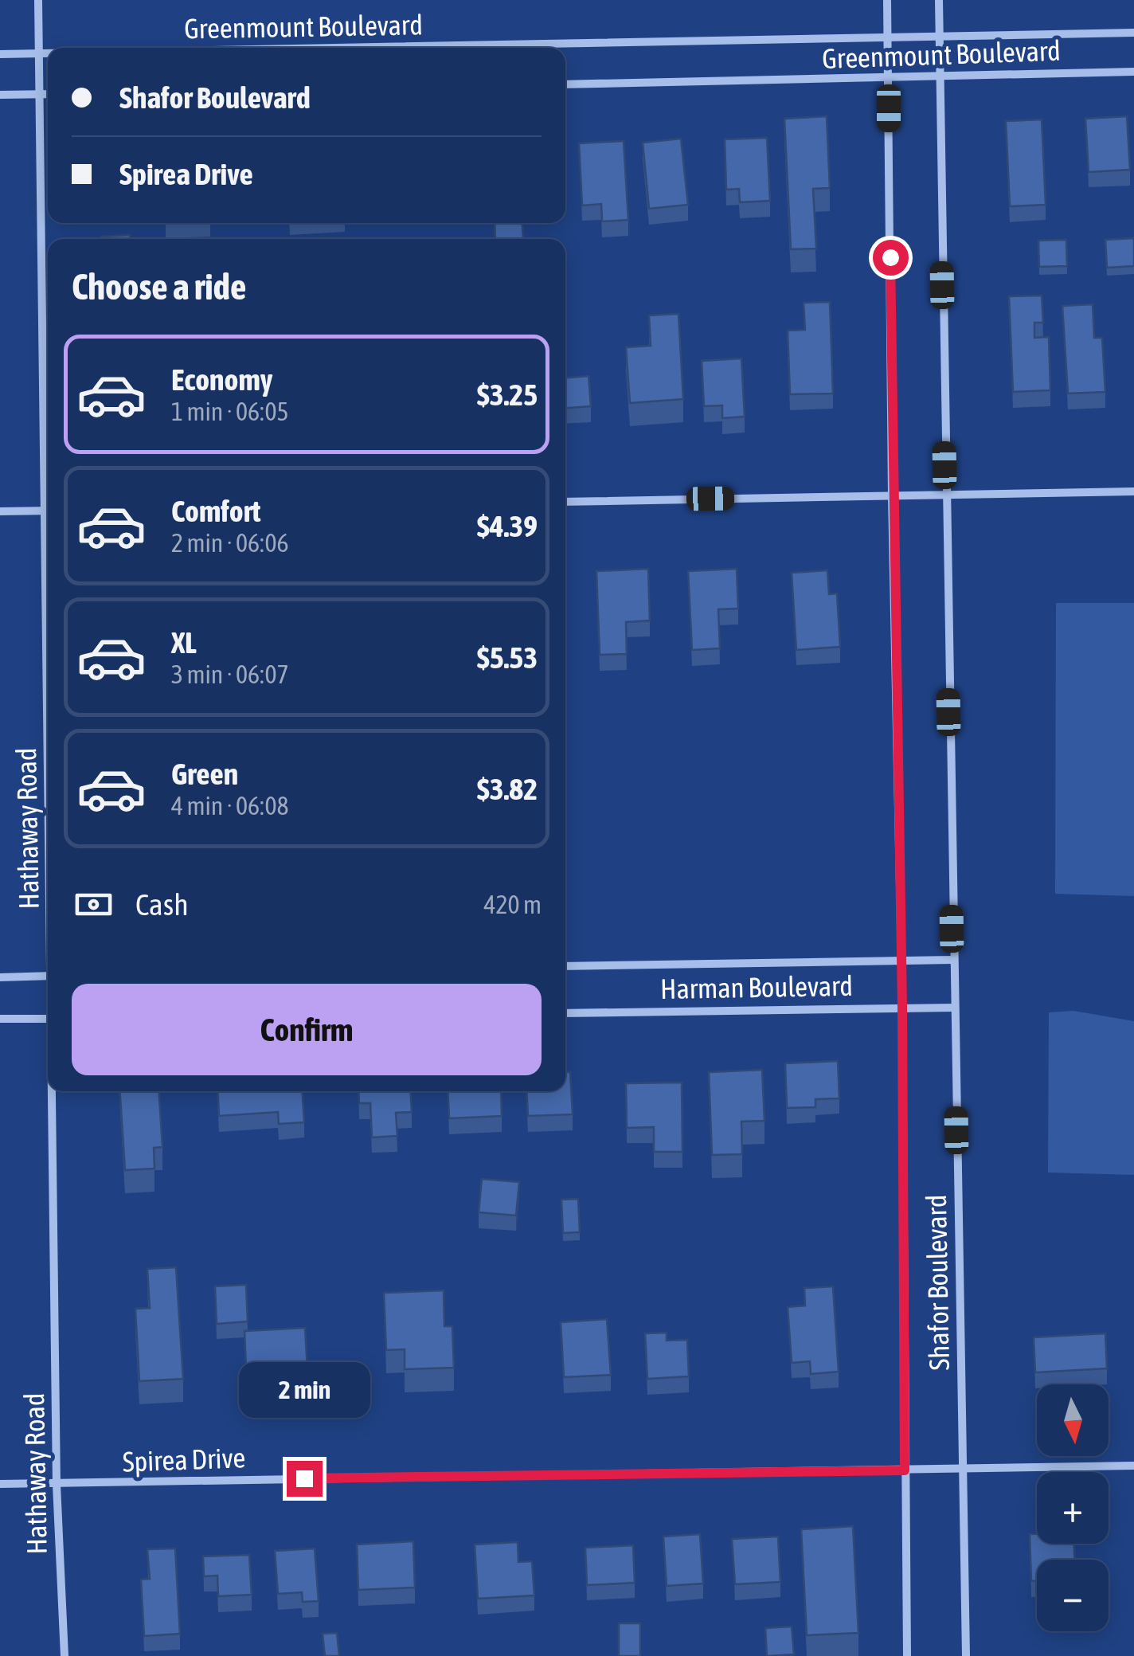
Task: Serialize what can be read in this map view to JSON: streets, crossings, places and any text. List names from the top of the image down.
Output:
{
  "streets": {
    "street": [
      "Greenmount Boulevard",
      "Hathaway Road",
      "Harman Boulevard",
      "Shafor Boulevard",
      "Spirea Drive"
    ]
  },
  "crossings": [
    ["Greenmount Boulevard", "Hathaway Road"],
    ["Greenmount Boulevard", "Shafor Boulevard"],
    ["Hathaway Road", "Spirea Drive"],
    ["Harman Boulevard", "Shafor Boulevard"],
    ["Shafor Boulevard", "Spirea Drive"]
  ],
  "north": "bottom",
  "page": {
    "banner": ["Shafor Boulevard", "Spirea Drive"],
    "heading": "Choose a ride",
    "list": [
      {
        "name": "Economy",
        "note": "1 min · 06:05",
        "value": "$3.25"
      },
      {
        "name": "Comfort",
        "note": "2 min · 06:06",
        "value": "$4.39"
      },
      {
        "name": "XL",
        "note": "3 min · 06:07",
        "value": "$5.53"
      },
      {
        "name": "Green",
        "note": "4 min · 06:08",
        "value": "$3.82"
      }
    ],
    "pay": ["Cash", "420 m"],
    "buttons": "Confirm",
    "bubble": "2 min",
    "map_buttons": ["+", "−"]
  }
}
